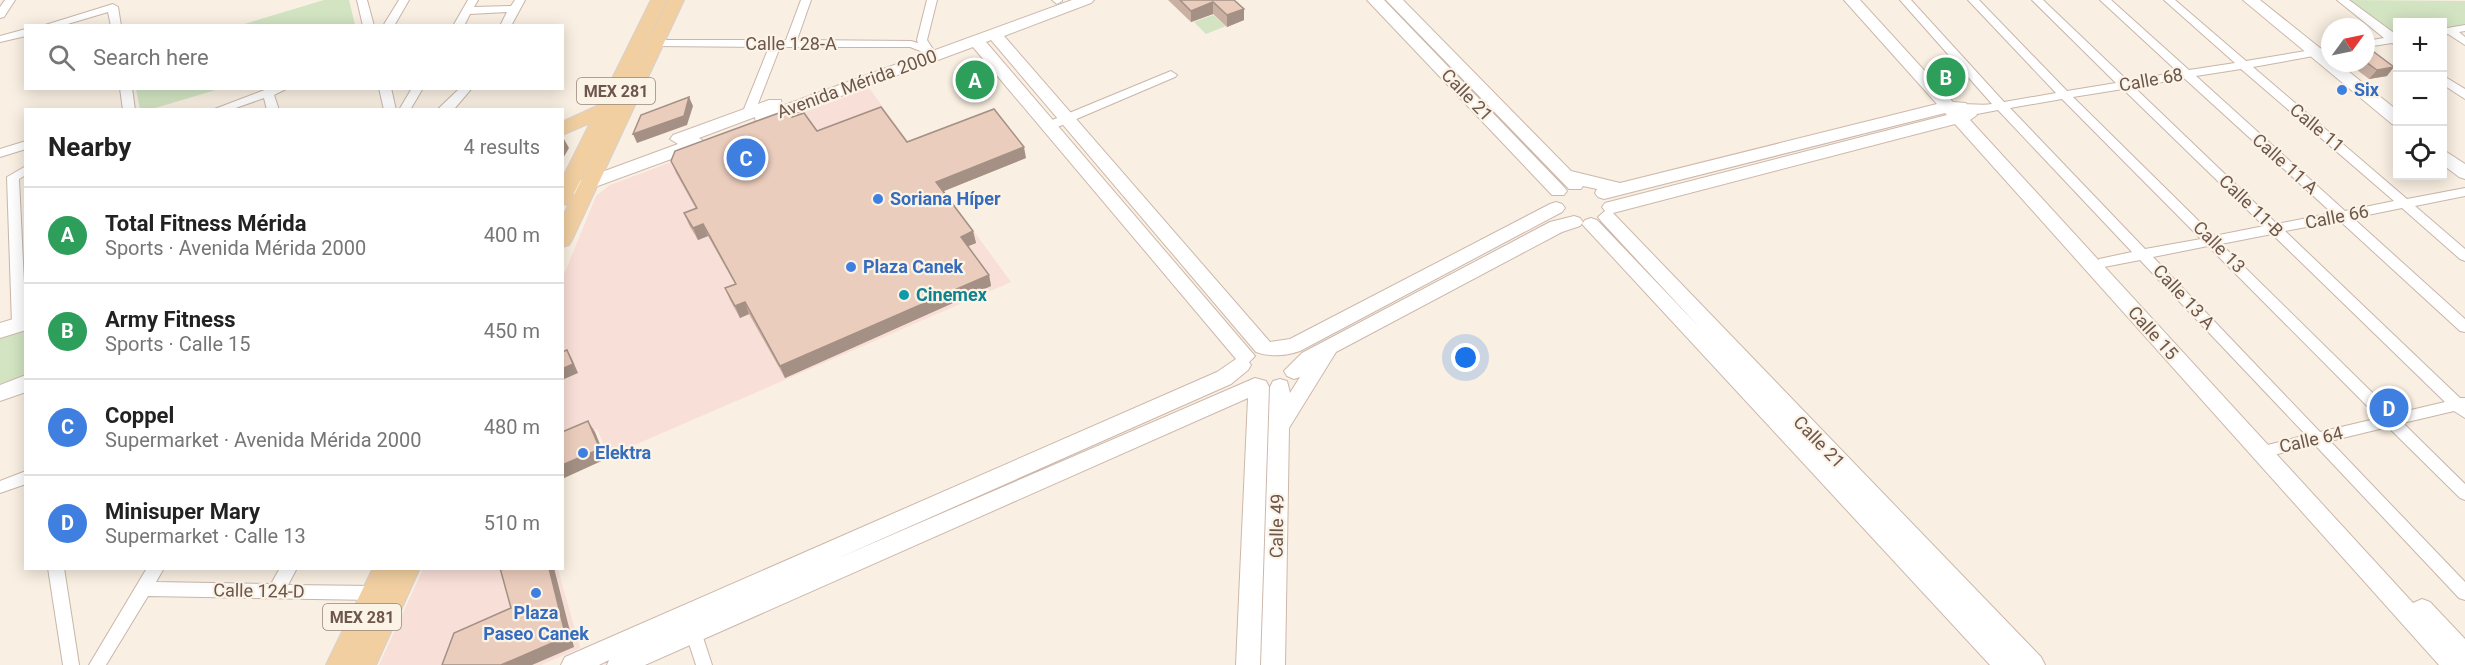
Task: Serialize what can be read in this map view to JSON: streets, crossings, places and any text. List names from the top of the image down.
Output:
{
  "streets": {
    "main road": ["MEX 281"],
    "street": [
      "Calle 128-A",
      "Calle 68",
      "Avenida Mérida 2000",
      "Calle 21",
      "Calle 11",
      "Calle 11 A",
      "Calle 11-B",
      "Calle 66",
      "Calle 13",
      "Calle 13 A",
      "Calle 15",
      "Calle 64",
      "Calle 49",
      "Calle 124-D"
    ]
  },
  "crossings": [
    ["Calle 128-A", "Avenida Mérida 2000"],
    ["Calle 128-A", "MEX 281"],
    ["Calle 68", "Calle 11"],
    ["Calle 68", "Calle 11 A"],
    ["Calle 68", "Calle 11-B"],
    ["Calle 68", "Calle 13"],
    ["Calle 68", "Calle 13 A"],
    ["Calle 68", "Calle 15"],
    ["Avenida Mérida 2000", "MEX 281"],
    ["MEX 281", "Calle 124-D"],
    ["Calle 11", "Calle 66"],
    ["Calle 11 A", "Calle 66"],
    ["Calle 11-B", "Calle 66"],
    ["Calle 11-B", "Calle 64"],
    ["Calle 66", "Calle 13"],
    ["Calle 66", "Calle 13 A"],
    ["Calle 66", "Calle 15"],
    ["Calle 13", "Calle 64"],
    ["Calle 13 A", "Calle 64"],
    ["Calle 15", "Calle 64"]
  ],
  "places": [
    "Six",
    "Soriana Híper",
    "Plaza Canek",
    "Cinemex",
    "Elektra",
    "Plaza Paseo Canek"
  ],
  "north": "top right",
  "page": {
    "map_buttons": ["+", "−"],
    "search": "Search here",
    "pins": [
      "B",
      "A",
      "C",
      "D"
    ],
    "heading": ["Nearby", "4 results"],
    "list": [
      {
        "mark": "A",
        "name": "Total Fitness Mérida",
        "note": "Sports · Avenida Mérida 2000",
        "value": "400 m"
      },
      {
        "mark": "B",
        "name": "Army Fitness",
        "note": "Sports · Calle 15",
        "value": "450 m"
      },
      {
        "mark": "C",
        "name": "Coppel",
        "note": "Supermarket · Avenida Mérida 2000",
        "value": "480 m"
      },
      {
        "mark": "D",
        "name": "Minisuper Mary",
        "note": "Supermarket · Calle 13",
        "value": "510 m"
      }
    ]
  }
}
